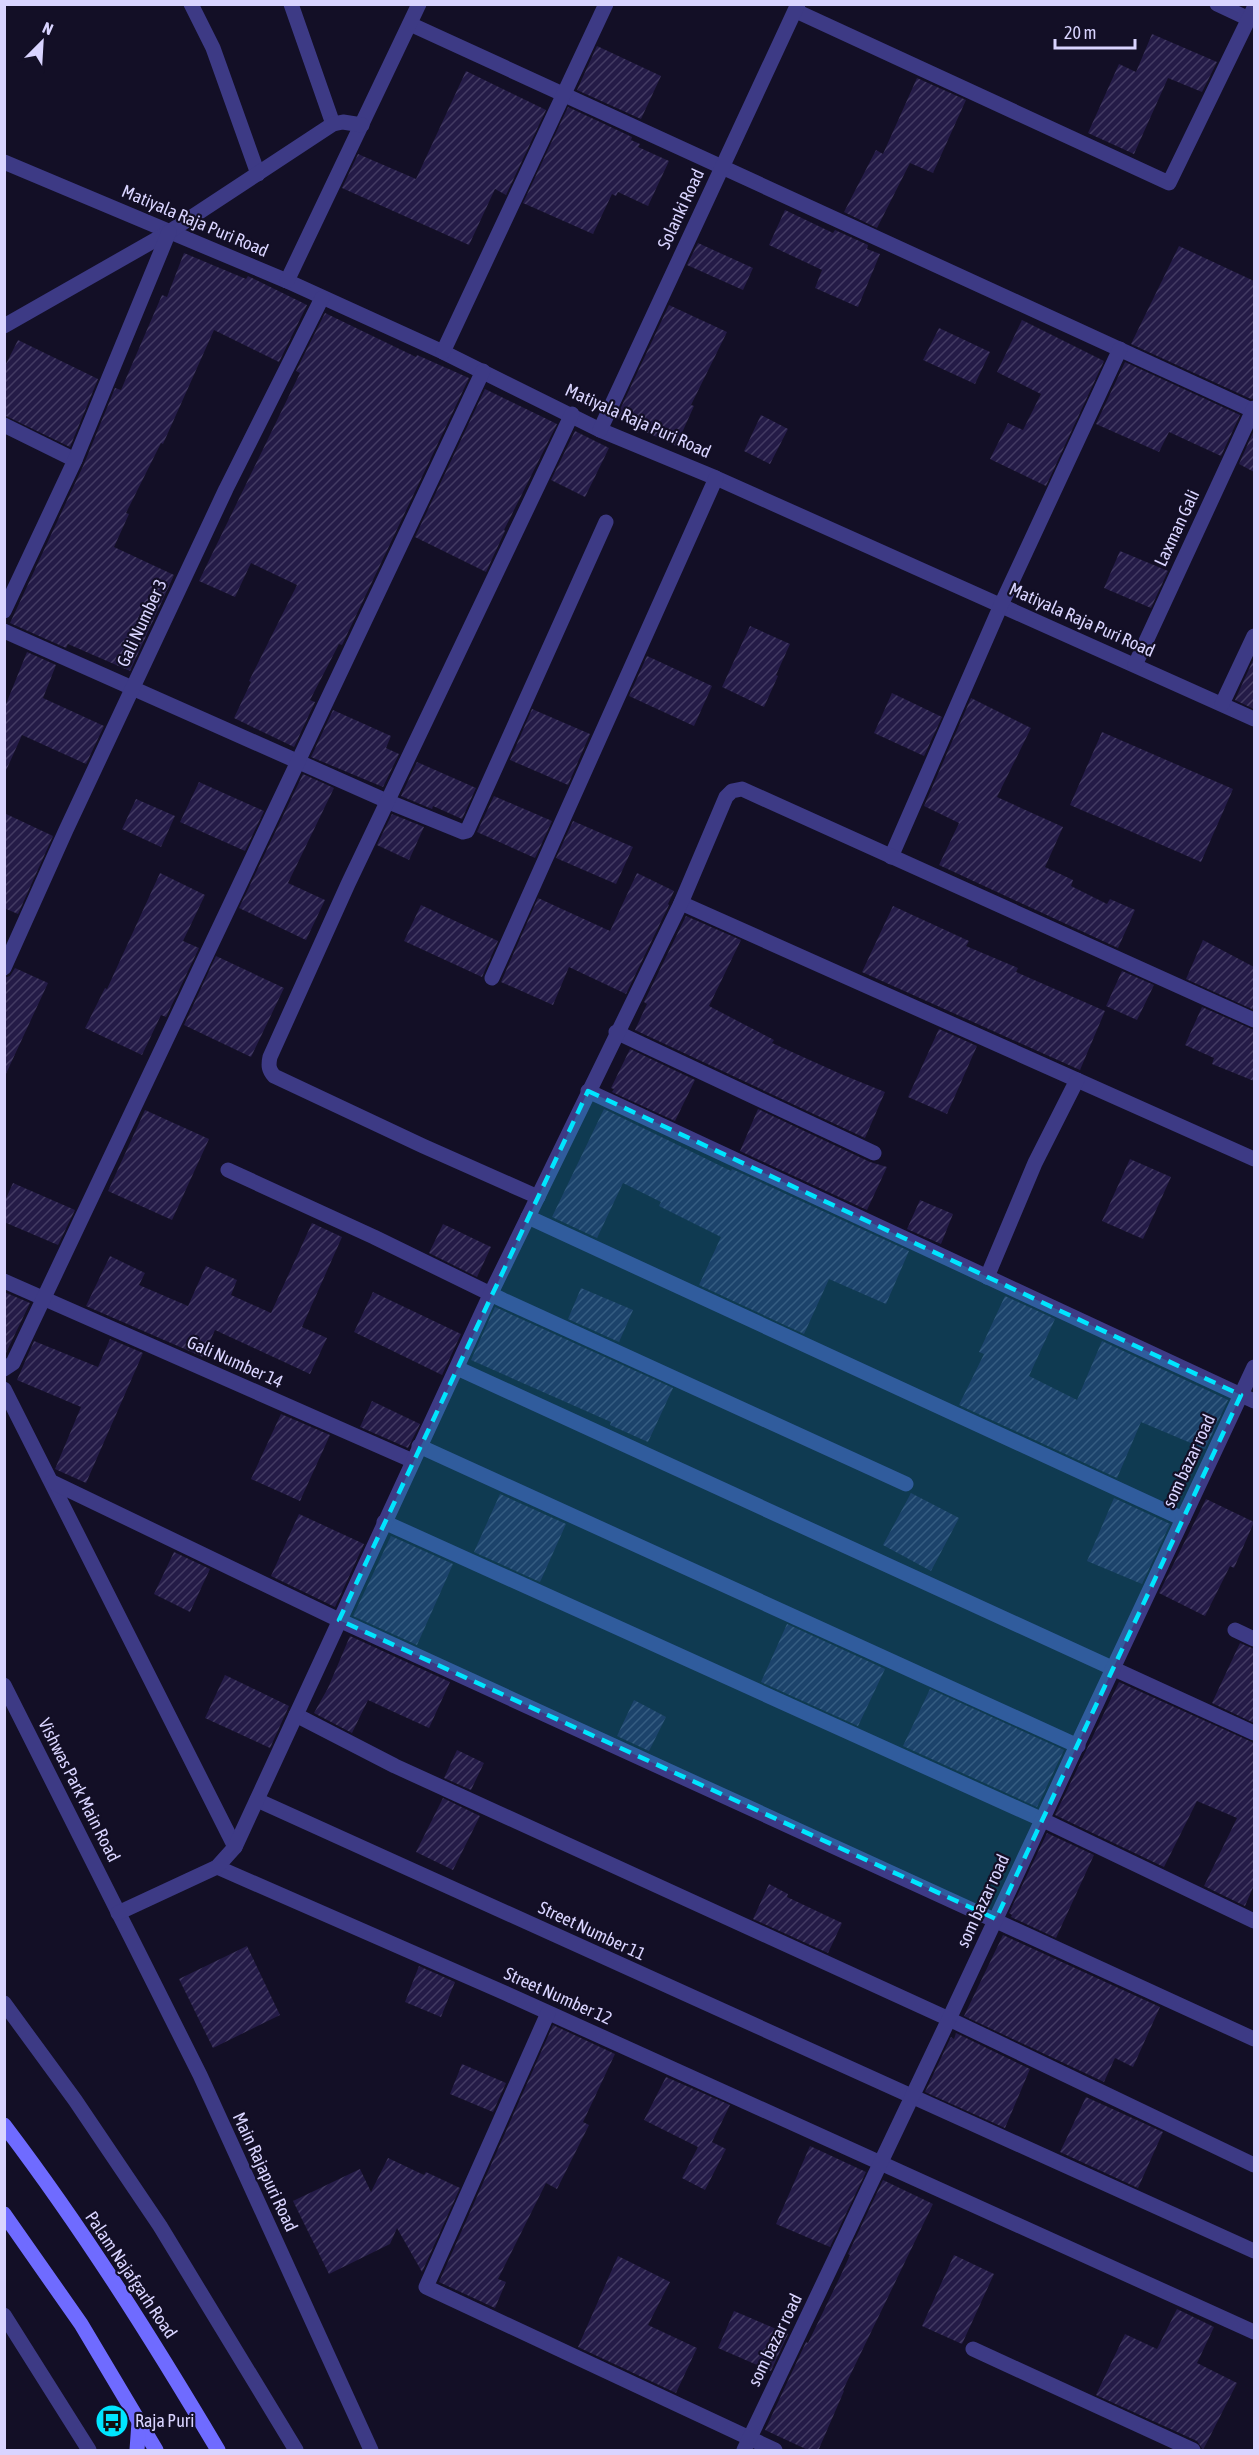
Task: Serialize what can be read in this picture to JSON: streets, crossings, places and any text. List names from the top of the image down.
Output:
{
  "streets": {
    "main road": ["Palam Najafgarh Road"],
    "street": [
      "Solanki Road",
      "Matiyala Raja Puri Road",
      "Laxman Gali",
      "Gali Number 3",
      "Gali Number 14",
      "som bazar road",
      "Vishwas Park Main Road",
      "Street Number 11",
      "Street Number 12",
      "Main Rajapuri Road"
    ]
  },
  "crossings": [
    ["Solanki Road", "Matiyala Raja Puri Road"],
    ["Matiyala Raja Puri Road", "Laxman Gali"],
    ["Matiyala Raja Puri Road", "Gali Number 3"],
    ["som bazar road", "Street Number 11"],
    ["som bazar road", "Street Number 12"],
    ["Vishwas Park Main Road", "Main Rajapuri Road"]
  ],
  "places": {
    "bus stop": ["Raja Puri"]
  },
  "scale_bar": "20 m",
  "north": "top right"
}
